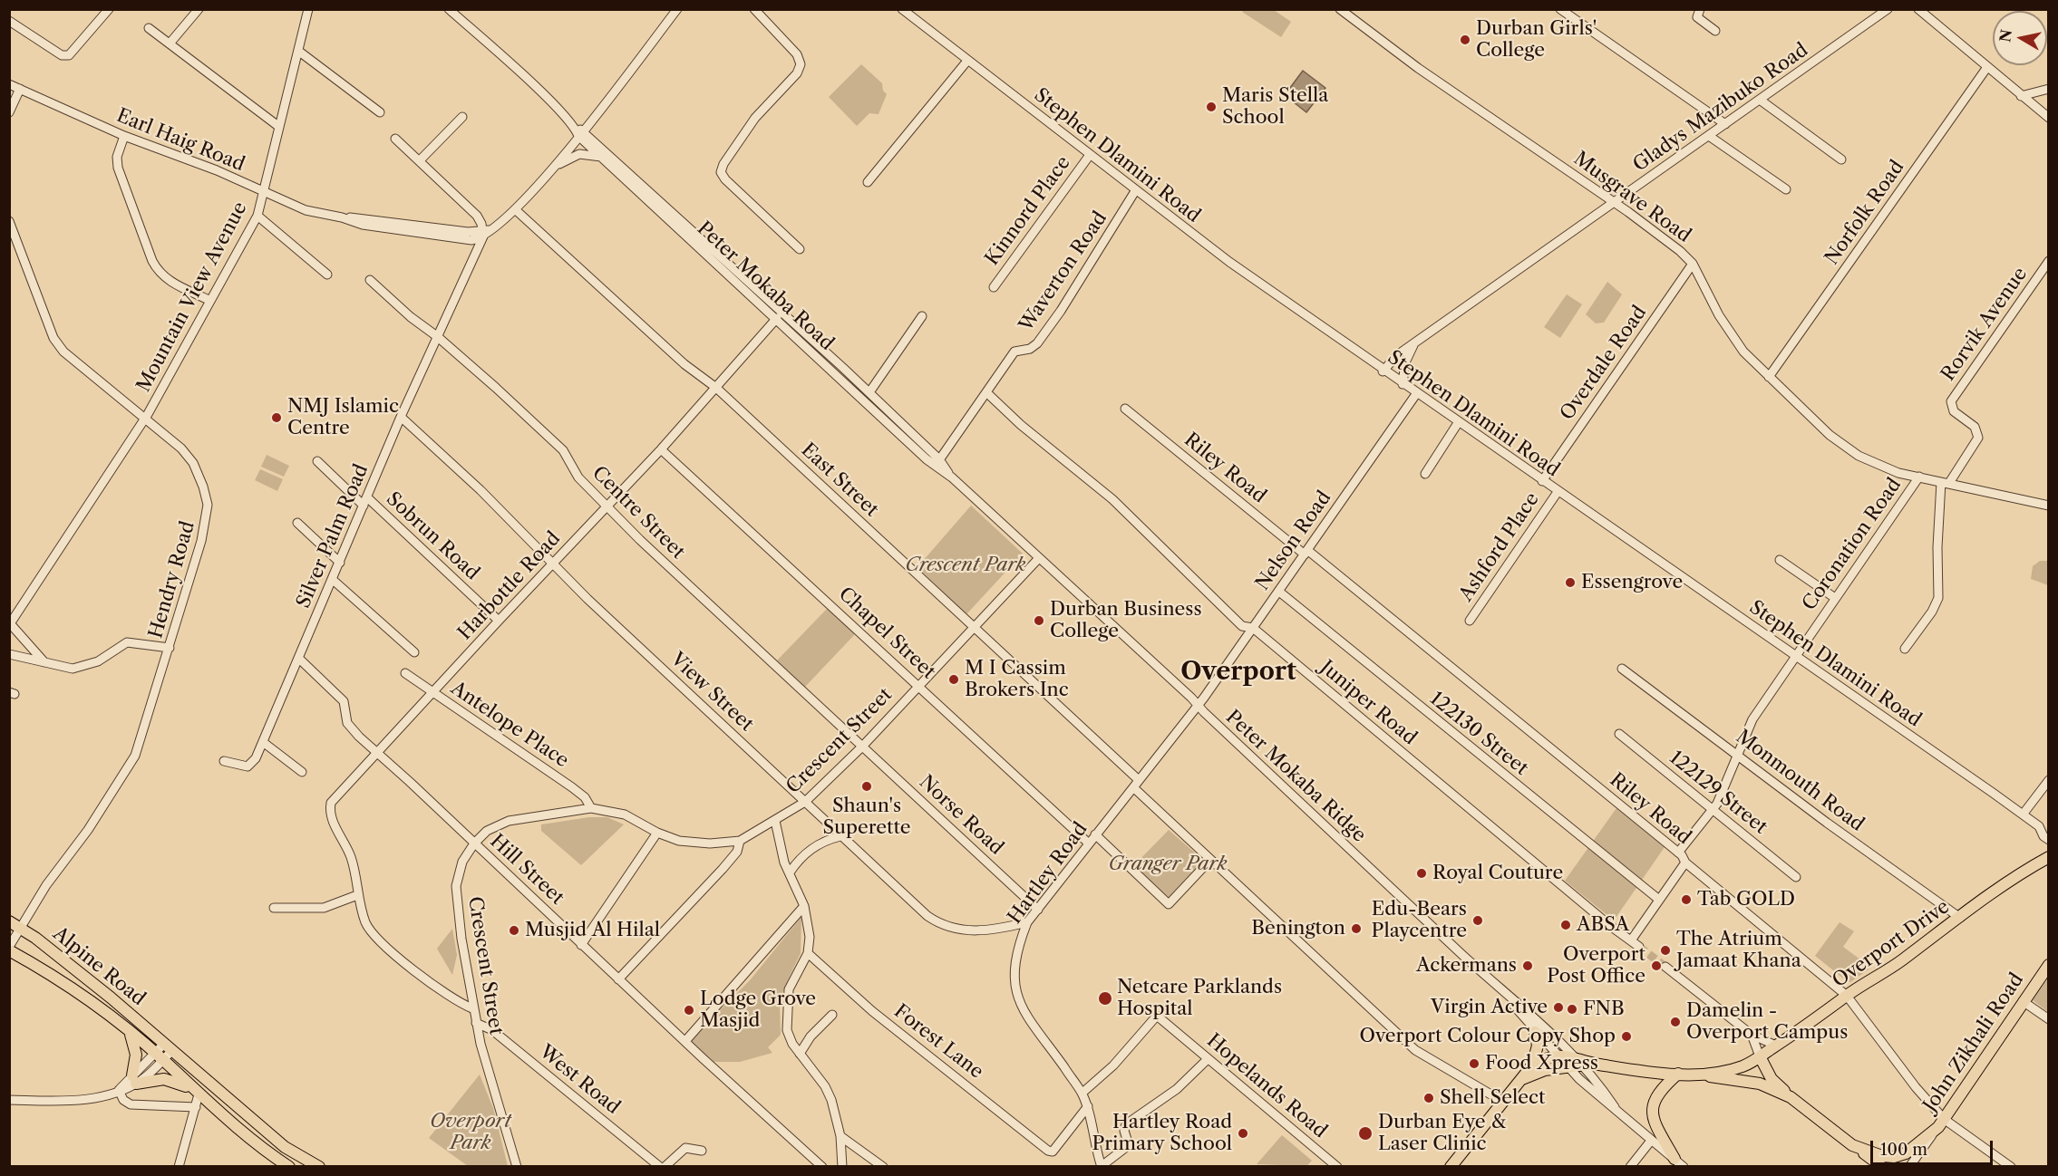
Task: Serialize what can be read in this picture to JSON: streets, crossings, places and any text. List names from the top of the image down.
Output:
{
  "streets": {
    "main road": ["Overport Drive", "Alpine Road", "John Zikhali Road"],
    "street": [
      "Gladys Mazibuko Road",
      "Earl Haig Road",
      "Stephen Dlamini Road",
      "Musgrave Road",
      "Kinnord Place",
      "Norfolk Road",
      "Waverton Road",
      "Peter Mokaba Road",
      "Mountain View Avenue",
      "Rorvik Avenue",
      "Overdale Road",
      "Riley Road",
      "East Street",
      "Centre Street",
      "Silver Palm Road",
      "Sobrun Road",
      "Nelson Road",
      "Coronation Road",
      "Ashford Place",
      "Hendry Road",
      "Harbottle Road",
      "Chapel Street",
      "View Street",
      "Juniper Road",
      "Antelope Place",
      "122130 Street",
      "Crescent Street",
      "Peter Mokaba Ridge",
      "Monmouth Road",
      "122129 Street",
      "Norse Road",
      "Hill Street",
      "Hartley Road",
      "Forest Lane",
      "West Road",
      "Hopelands Road"
    ]
  },
  "crossings": [
    ["Gladys Mazibuko Road", "Stephen Dlamini Road"],
    ["Gladys Mazibuko Road", "Musgrave Road"],
    ["Earl Haig Road", "Peter Mokaba Road"],
    ["Earl Haig Road", "Mountain View Avenue"],
    ["Earl Haig Road", "East Street"],
    ["Earl Haig Road", "Silver Palm Road"],
    ["Stephen Dlamini Road", "Kinnord Place"],
    ["Stephen Dlamini Road", "Waverton Road"],
    ["Stephen Dlamini Road", "Overdale Road"],
    ["Stephen Dlamini Road", "Nelson Road"],
    ["Stephen Dlamini Road", "Coronation Road"],
    ["Stephen Dlamini Road", "Ashford Place"],
    ["Musgrave Road", "Norfolk Road"],
    ["Musgrave Road", "Rorvik Avenue"],
    ["Musgrave Road", "Overdale Road"],
    ["Musgrave Road", "Coronation Road"],
    ["Waverton Road", "Peter Mokaba Road"],
    ["Waverton Road", "Juniper Road"],
    ["Waverton Road", "Peter Mokaba Ridge"],
    ["Peter Mokaba Road", "Harbottle Road"],
    ["Peter Mokaba Road", "Peter Mokaba Ridge"],
    ["Mountain View Avenue", "Hendry Road"],
    ["Riley Road", "Nelson Road"],
    ["Riley Road", "Coronation Road"],
    ["Riley Road", "Overport Drive"],
    ["Riley Road", "John Zikhali Road"],
    ["East Street", "Harbottle Road"],
    ["East Street", "Crescent Street"],
    ["East Street", "Hartley Road"],
    ["Centre Street", "Silver Palm Road"],
    ["Centre Street", "Harbottle Road"],
    ["Centre Street", "Crescent Street"],
    ["Centre Street", "Norse Road"],
    ["Silver Palm Road", "Sobrun Road"],
    ["Silver Palm Road", "View Street"],
    ["Silver Palm Road", "Hill Street"],
    ["Sobrun Road", "Harbottle Road"],
    ["Nelson Road", "Juniper Road"],
    ["Nelson Road", "122130 Street"],
    ["Nelson Road", "Peter Mokaba Ridge"],
    ["Nelson Road", "Hartley Road"],
    ["Coronation Road", "Monmouth Road"],
    ["Coronation Road", "122129 Street"],
    ["Hendry Road", "Alpine Road"],
    ["Harbottle Road", "Chapel Street"],
    ["Harbottle Road", "View Street"],
    ["Harbottle Road", "Antelope Place"],
    ["Harbottle Road", "Hill Street"],
    ["Chapel Street", "Crescent Street"],
    ["Chapel Street", "Hartley Road"],
    ["View Street", "Crescent Street"],
    ["View Street", "Hartley Road"],
    ["Antelope Place", "Crescent Street"],
    ["Crescent Street", "Peter Mokaba Ridge"],
    ["Crescent Street", "Norse Road"],
    ["Crescent Street", "Hill Street"],
    ["Crescent Street", "West Road"],
    ["Peter Mokaba Ridge", "Hartley Road"],
    ["Peter Mokaba Ridge", "Overport Drive"],
    ["Monmouth Road", "Overport Drive"],
    ["Norse Road", "Hartley Road"],
    ["Hartley Road", "Forest Lane"],
    ["Hartley Road", "Hopelands Road"]
  ],
  "districts": ["Overport"],
  "parks": ["Crescent Park", "Granger Park", "Overport Park"],
  "places": [
    "Durban Girls' College",
    "Maris Stella School",
    "NMJ Islamic Centre",
    "Essengrove",
    "Durban Business College",
    "M I Cassim Brokers Inc",
    "Shaun's Superette",
    "Royal Couture",
    "Tab GOLD",
    "Edu-Bears Playcentre",
    "ABSA",
    "Benington",
    "Musjid Al Hilal",
    "The Atrium Jamaat Khana",
    "Ackermans",
    "Overport Post Office",
    "Netcare Parklands Hospital",
    "Virgin Active",
    "FNB",
    "Lodge Grove Masjid",
    "Damelin - Overport Campus",
    "Overport Colour Copy Shop",
    "Food Xpress",
    "Shell Select",
    "Hartley Road Primary School",
    "Durban Eye & Laser Clinic"
  ],
  "scale_bar": "100 m",
  "north": "left"
}
